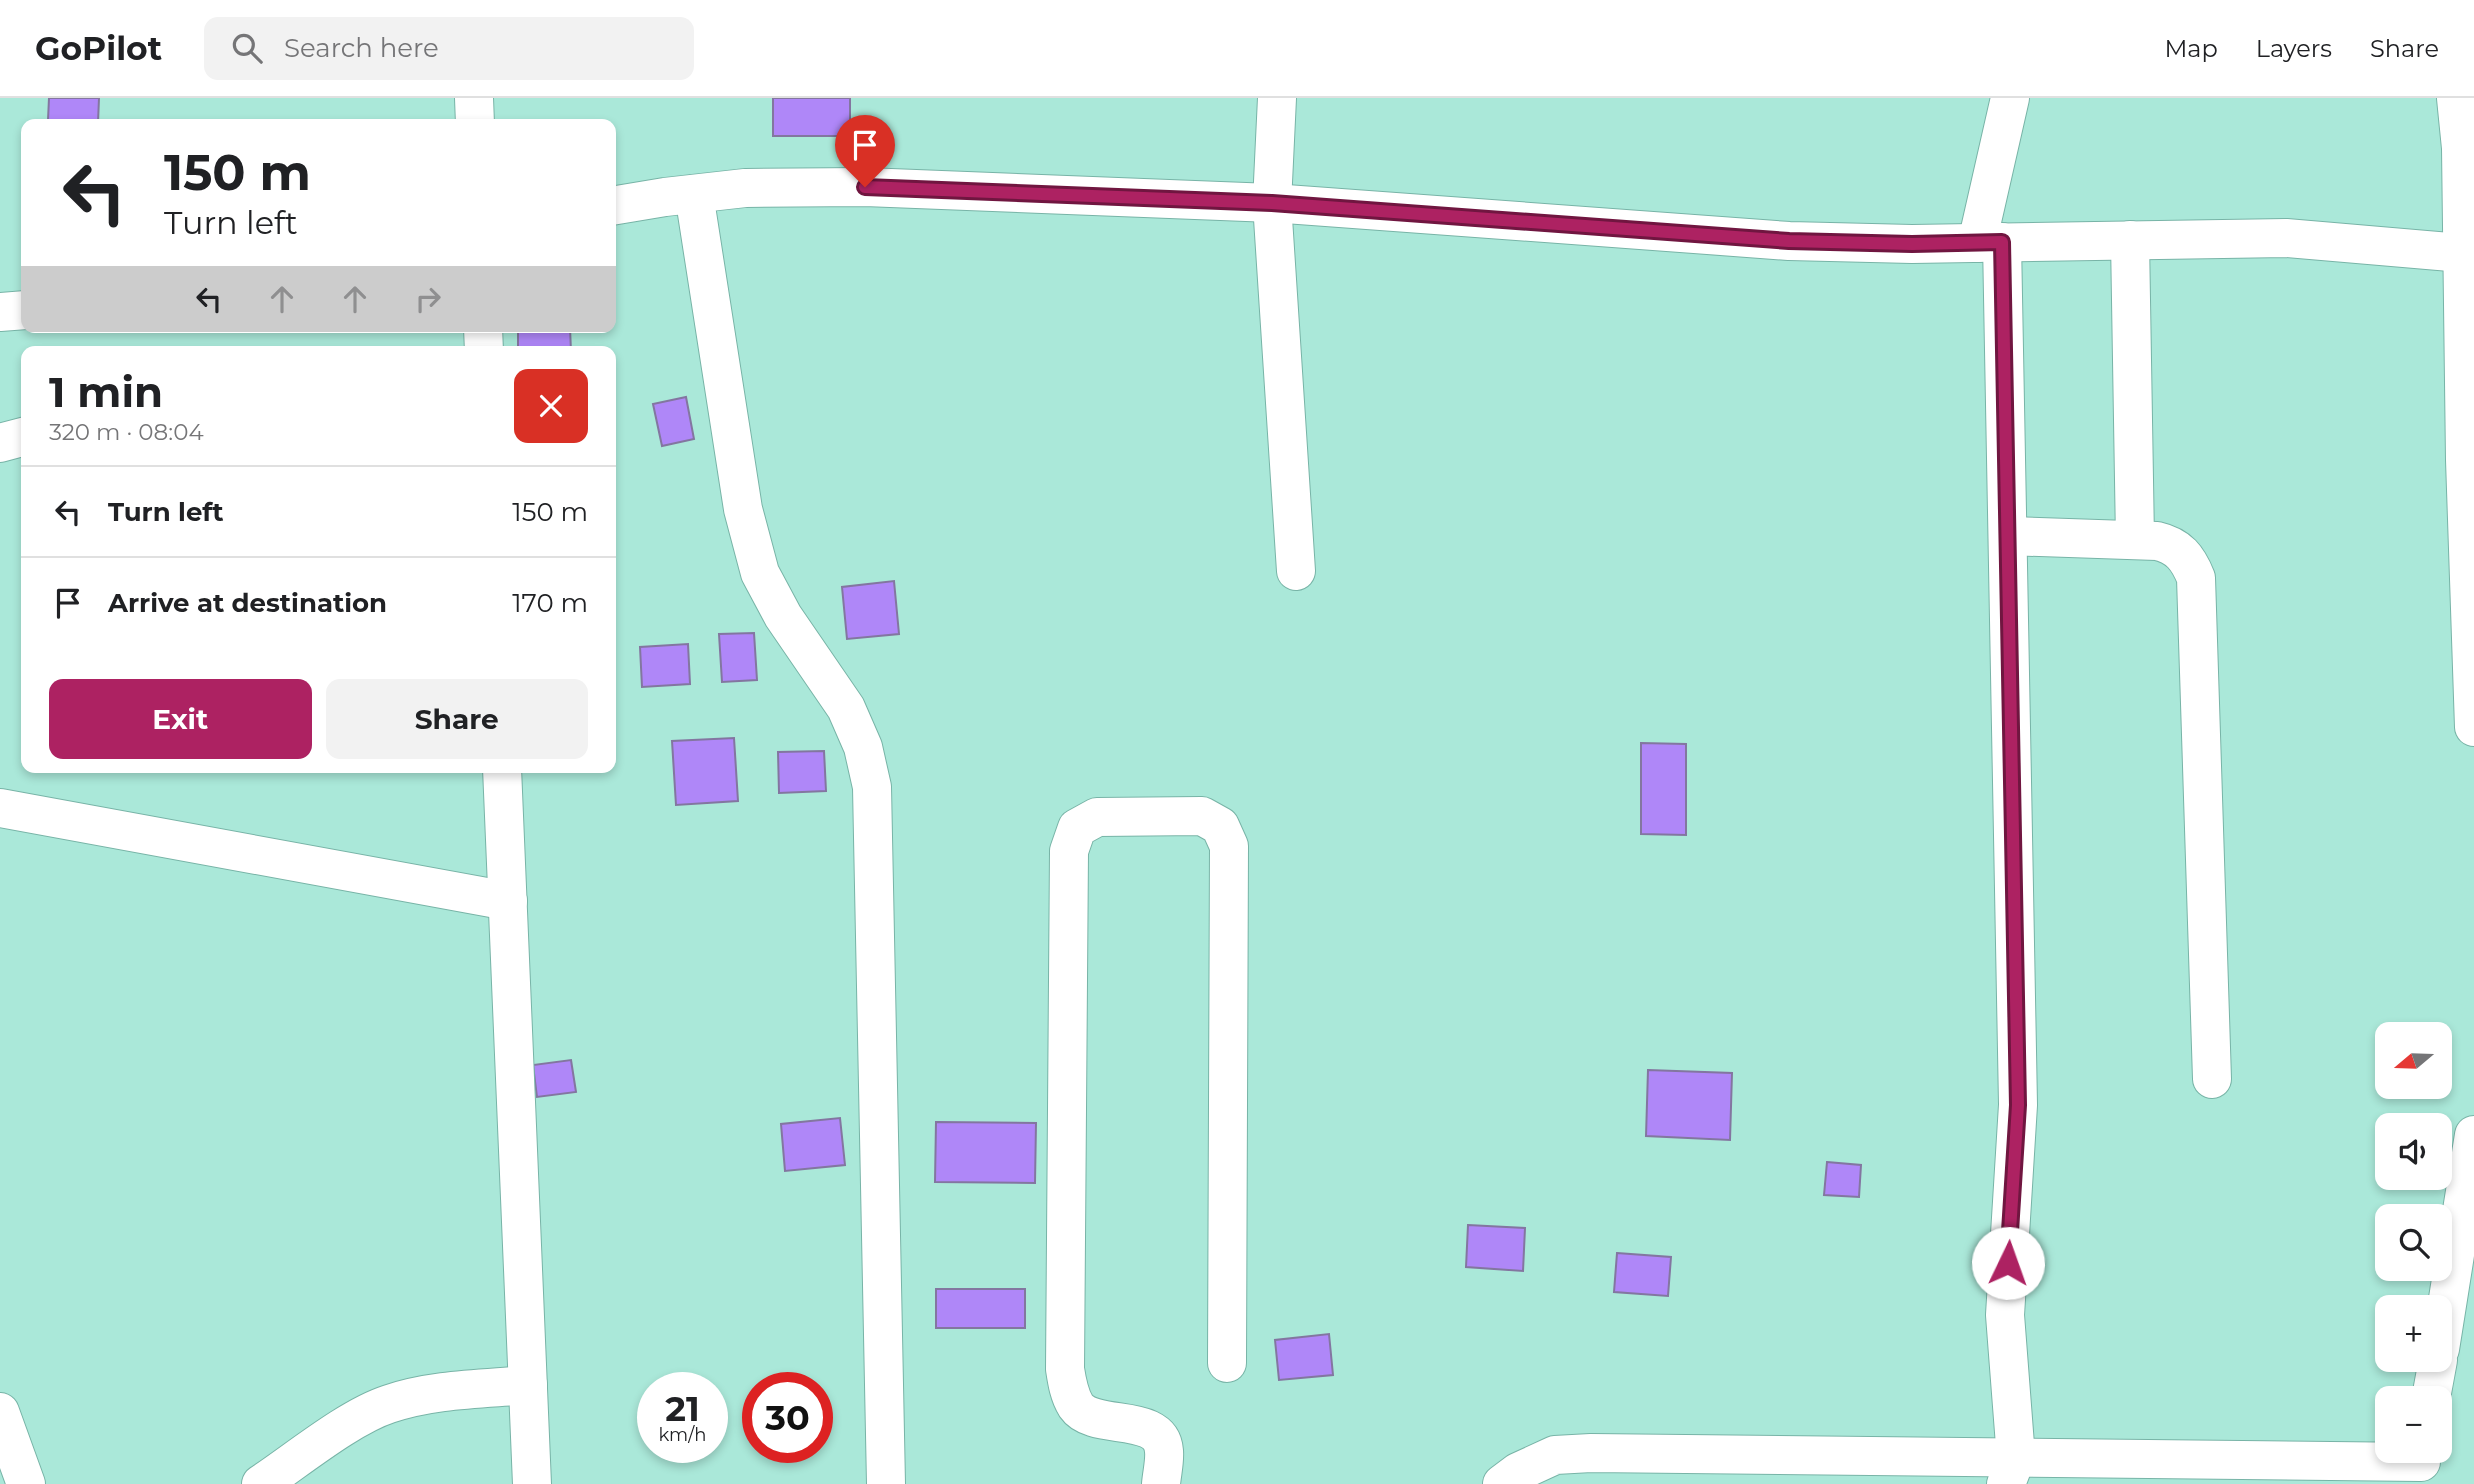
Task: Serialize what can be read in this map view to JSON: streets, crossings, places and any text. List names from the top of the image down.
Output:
{
  "north": "left",
  "page": {
    "header": "GoPilot",
    "search": "Search here",
    "nav": ["Map", "Layers", "Share"],
    "turn": ["150 m", "Turn left"],
    "heading": ["1 min", "320 m · 08:04"],
    "list": [
      {
        "name": "Turn left",
        "value": "150 m"
      },
      {
        "name": "Arrive at destination",
        "value": "170 m"
      }
    ],
    "buttons": ["Exit", "Share"],
    "map_buttons": ["+", "−"],
    "speed": "21 km/h",
    "limit": "30"
  }
}
